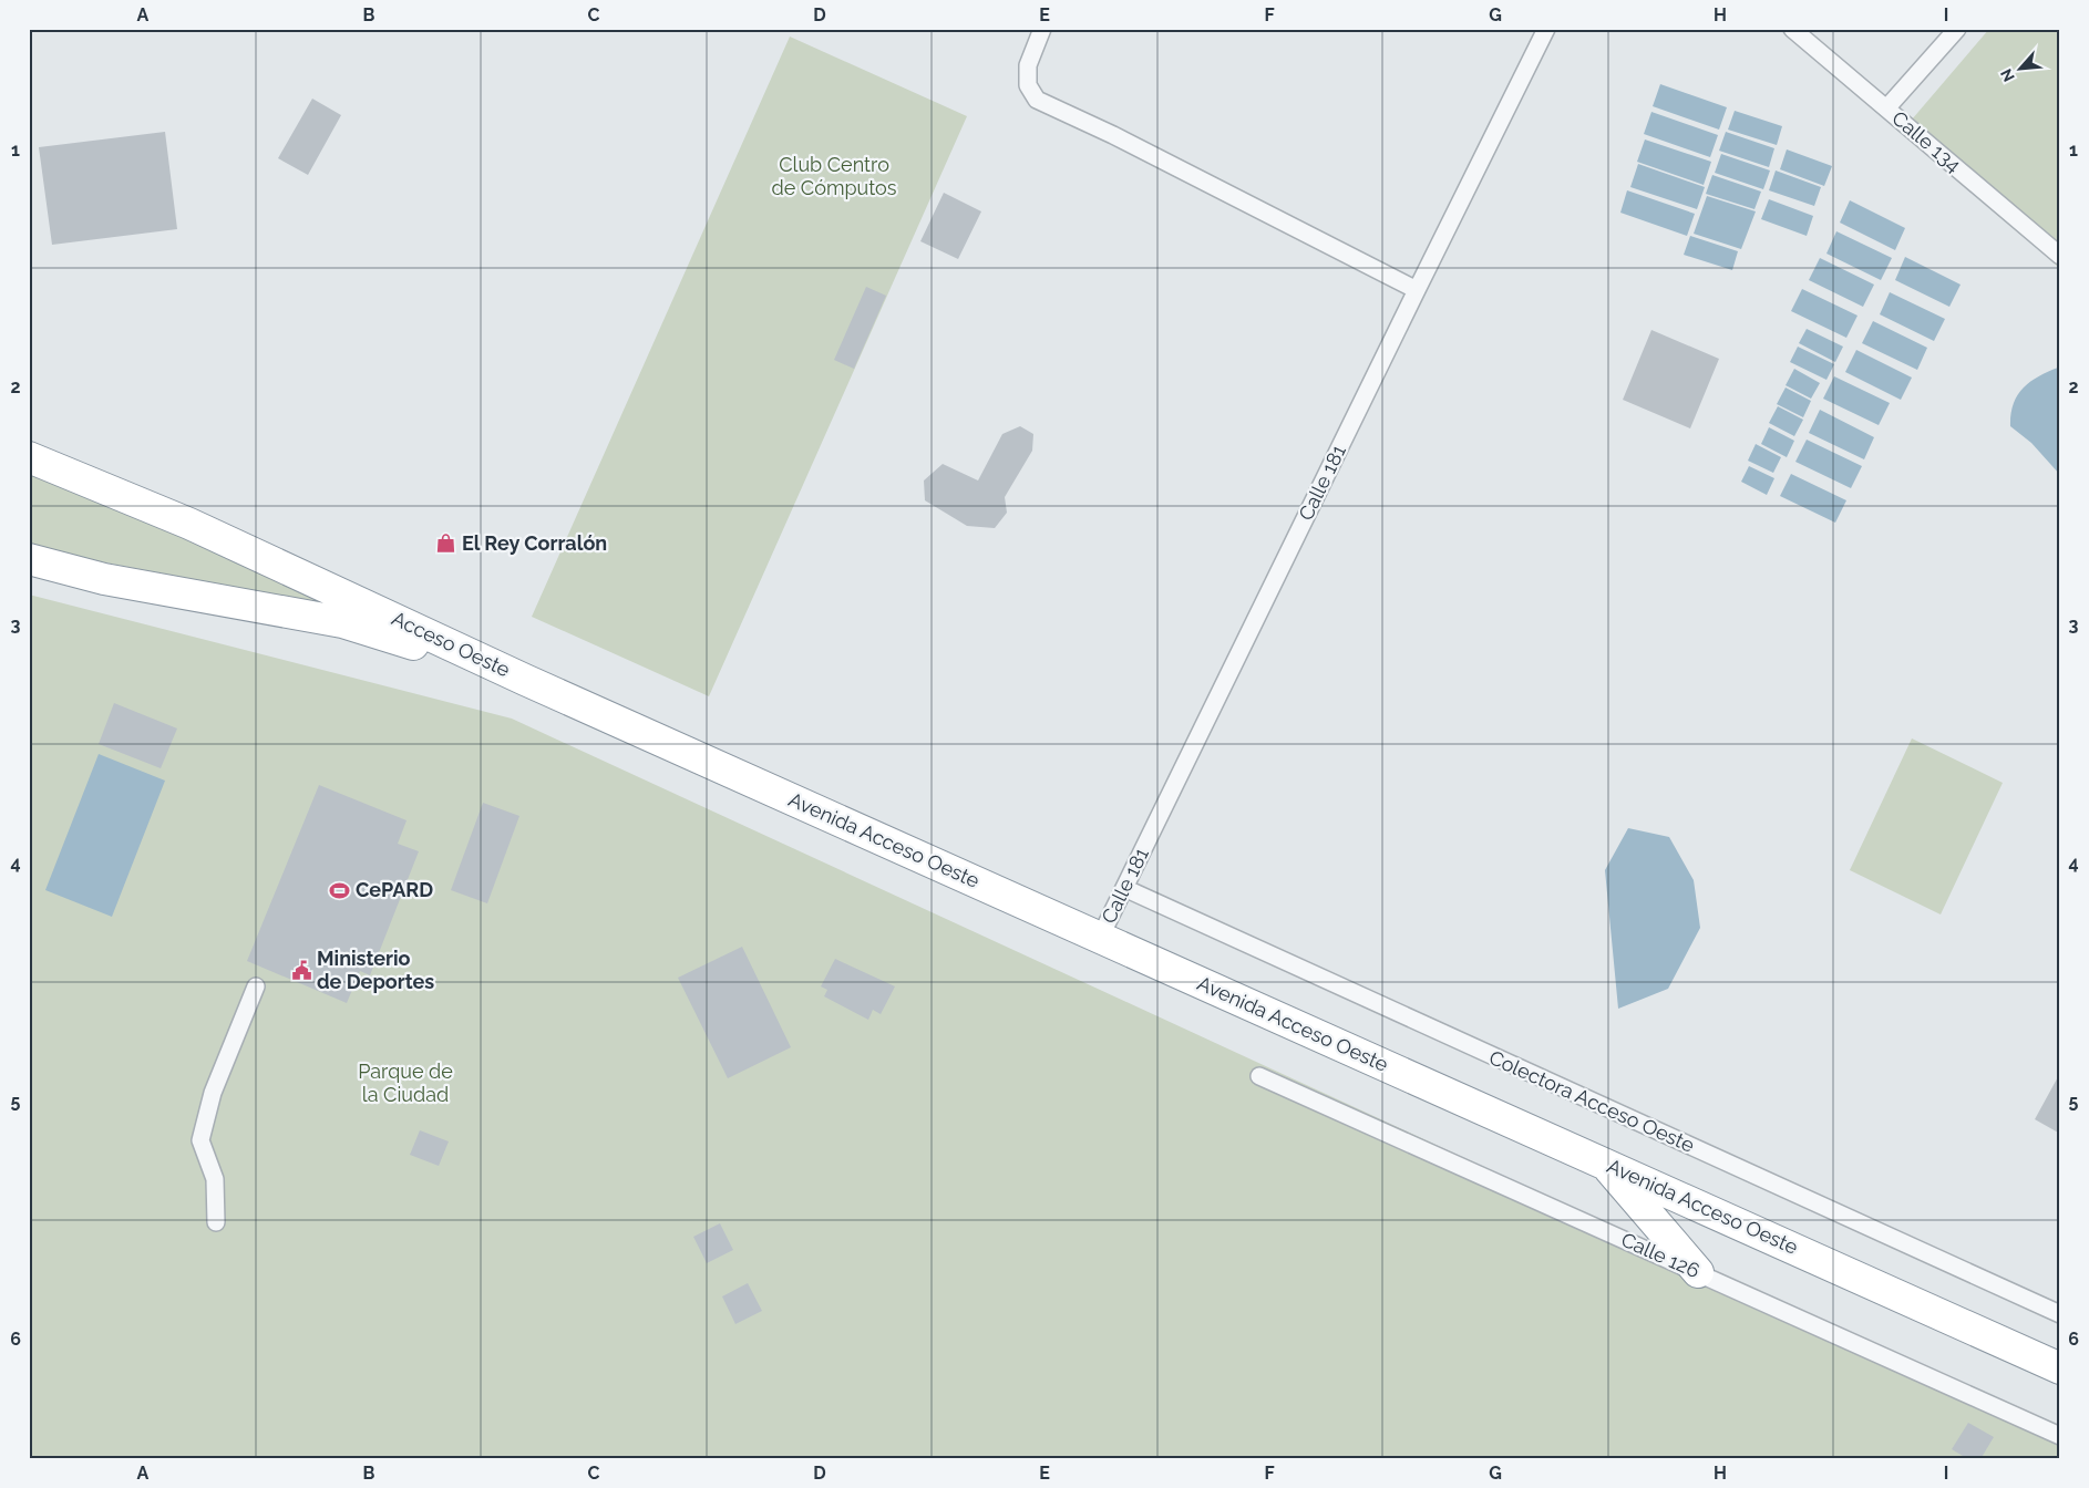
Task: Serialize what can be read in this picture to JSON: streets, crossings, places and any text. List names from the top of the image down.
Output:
{
  "streets": {
    "highway": ["Acceso Oeste", "Avenida Acceso Oeste"],
    "street": [
      "Calle 134",
      "Calle 181",
      "Colectora Acceso Oeste",
      "Calle 126"
    ]
  },
  "crossings": [
    ["Calle 181", "Avenida Acceso Oeste"],
    ["Calle 181", "Colectora Acceso Oeste"],
    ["Acceso Oeste", "Avenida Acceso Oeste"]
  ],
  "parks": ["Club Centro de Cómputos", "Parque de la Ciudad"],
  "places": {
    "shop": ["El Rey Corralón"],
    "sports": ["CePARD"],
    "public building": ["Ministerio de Deportes"]
  },
  "north": "bottom left",
  "grid": {
    "columns": [
      "A",
      "B",
      "C",
      "D",
      "E",
      "F",
      "G",
      "H",
      "I"
    ],
    "rows": [
      "1",
      "2",
      "3",
      "4",
      "5",
      "6"
    ]
  }
}
